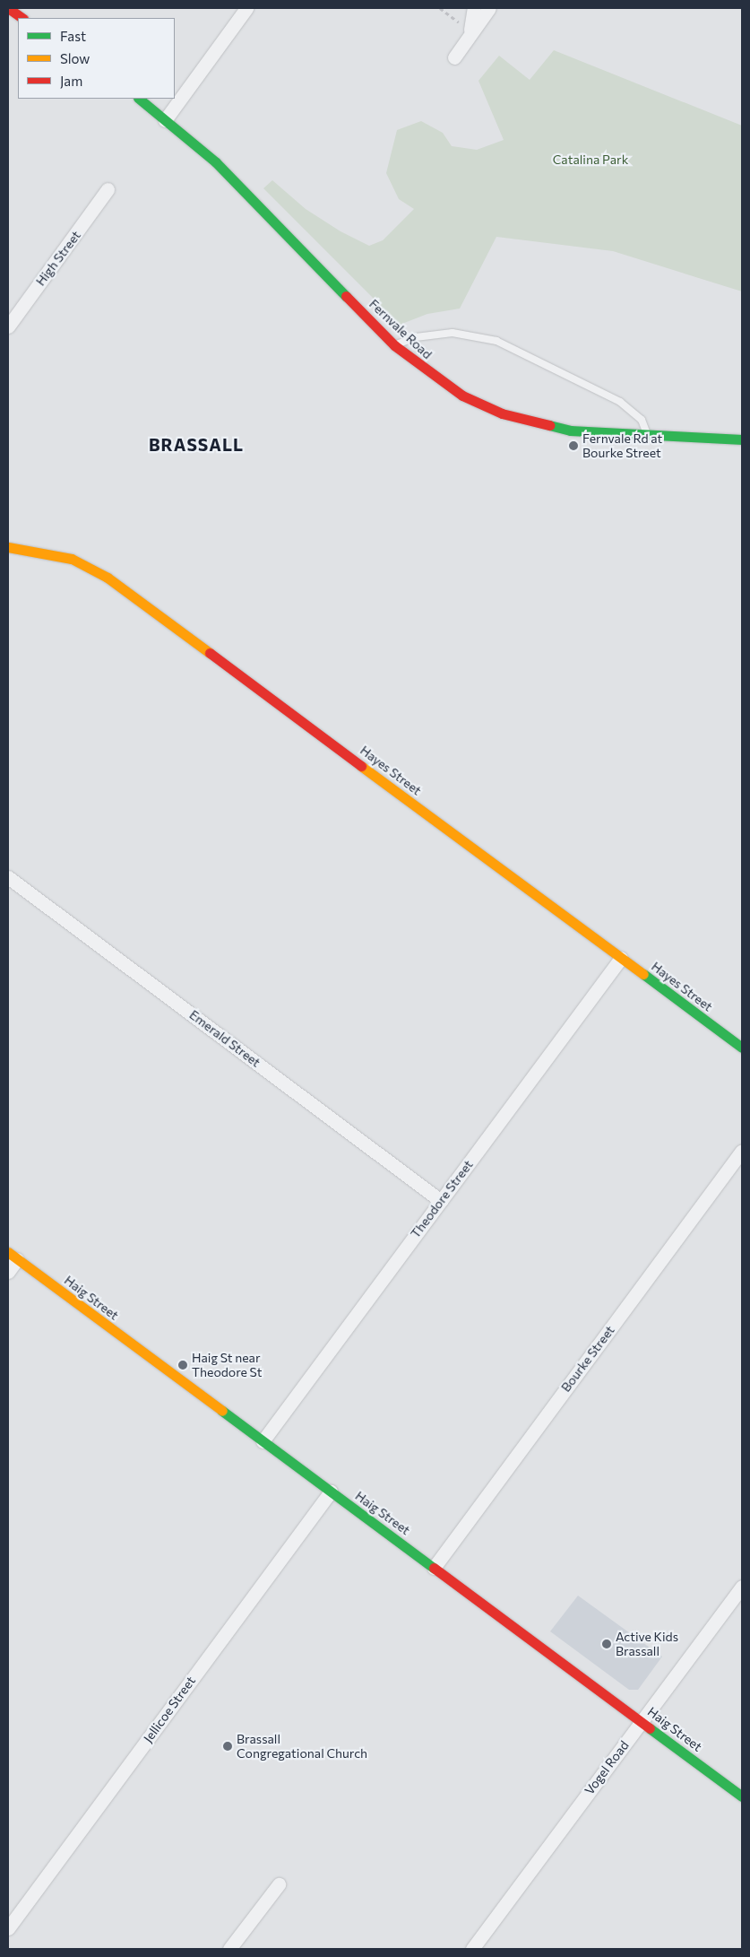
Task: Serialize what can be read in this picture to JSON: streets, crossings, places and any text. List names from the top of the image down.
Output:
{
  "streets": {
    "street": [
      "High Street",
      "Fernvale Road",
      "Hayes Street",
      "Emerald Street",
      "Theodore Street",
      "Haig Street",
      "Bourke Street",
      "Jellicoe Street",
      "Vogel Road"
    ]
  },
  "crossings": [
    ["Hayes Street", "Theodore Street"],
    ["Emerald Street", "Theodore Street"],
    ["Theodore Street", "Haig Street"],
    ["Haig Street", "Bourke Street"],
    ["Haig Street", "Jellicoe Street"],
    ["Haig Street", "Vogel Road"]
  ],
  "districts": ["BRASSALL"],
  "parks": ["Catalina Park"],
  "places": [
    "Fernvale Rd at Bourke Street",
    "Haig St near Theodore St",
    "Active Kids Brassall",
    "Brassall Congregational Church"
  ],
  "legend": ["Fast", "Slow", "Jam"]
}
